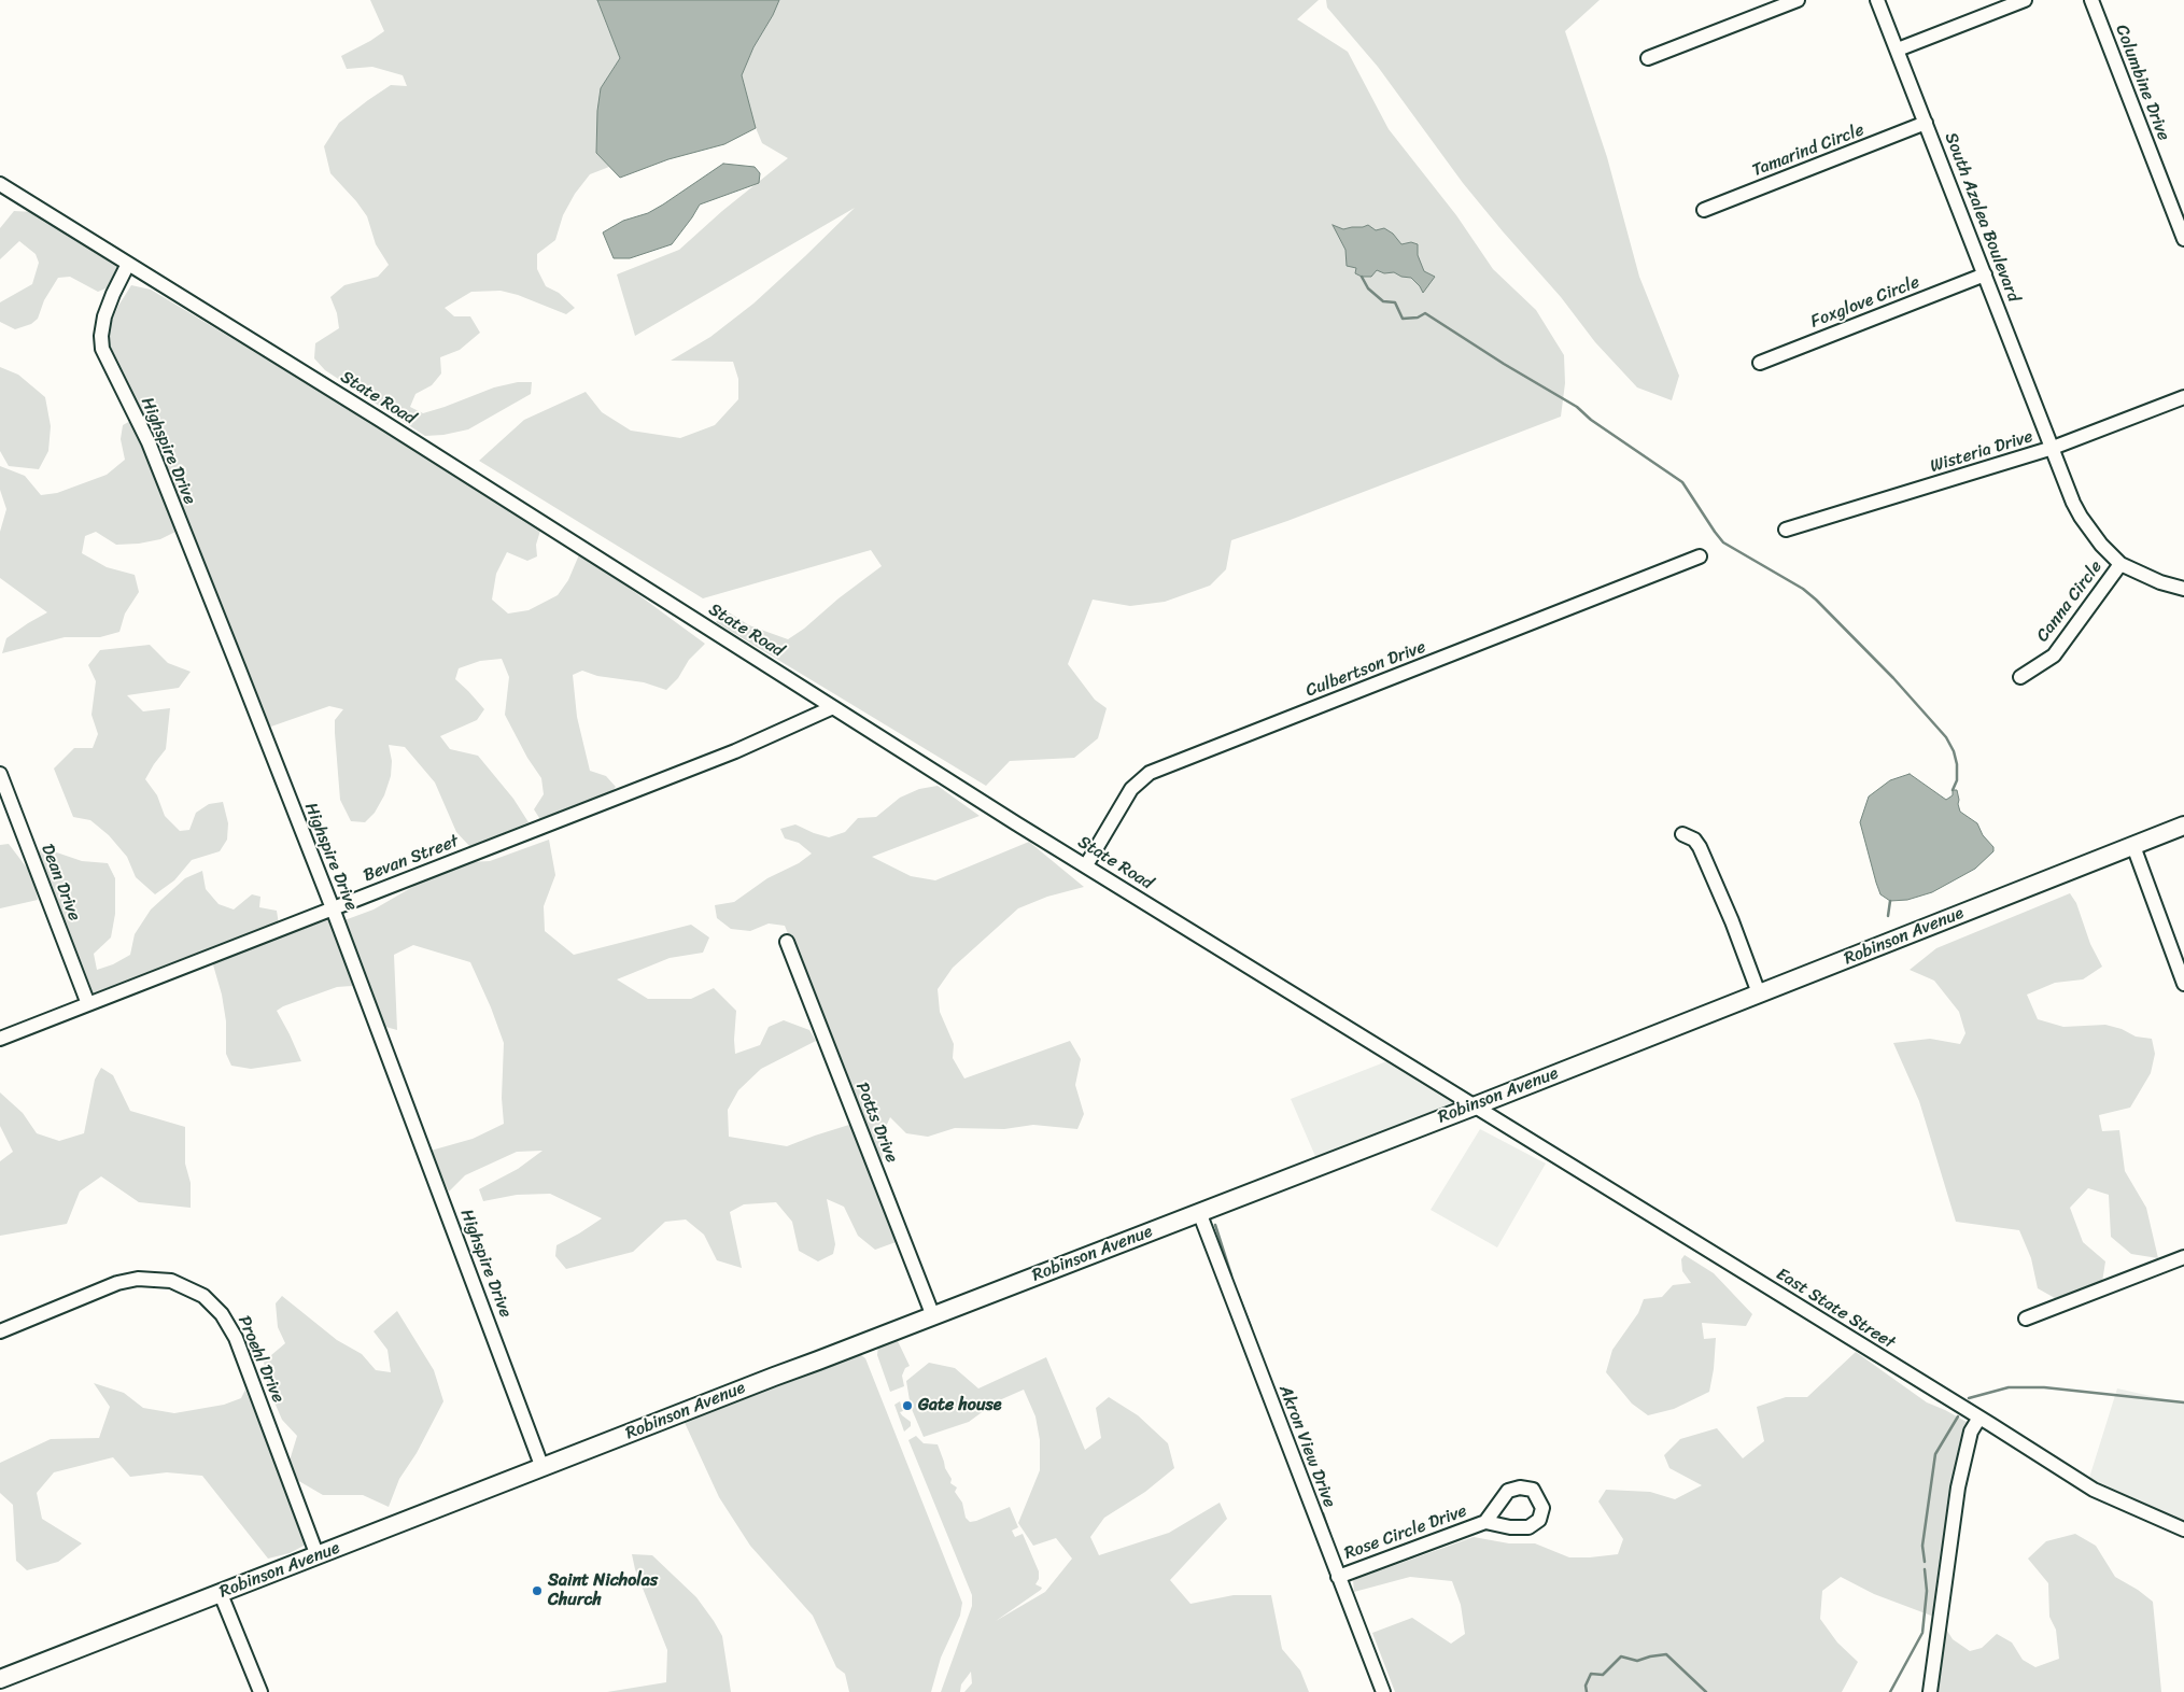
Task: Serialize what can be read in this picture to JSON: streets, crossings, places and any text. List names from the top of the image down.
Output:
{
  "streets": {
    "main road": ["Robinson Avenue"],
    "street": [
      "Columbine Drive",
      "Tamarind Circle",
      "South Azalea Boulevard",
      "Foxglove Circle",
      "State Road",
      "Highspire Drive",
      "Wisteria Drive",
      "Canna Circle",
      "Culbertson Drive",
      "Bevan Street",
      "Dean Drive",
      "Potts Drive",
      "East State Street",
      "Proehl Drive",
      "Akron View Drive",
      "Rose Circle Drive"
    ]
  },
  "crossings": [
    ["Tamarind Circle", "South Azalea Boulevard"],
    ["South Azalea Boulevard", "Foxglove Circle"],
    ["South Azalea Boulevard", "Wisteria Drive"],
    ["South Azalea Boulevard", "Canna Circle"],
    ["State Road", "Highspire Drive"],
    ["State Road", "Culbertson Drive"],
    ["State Road", "Bevan Street"],
    ["State Road", "Robinson Avenue"],
    ["State Road", "East State Street"],
    ["Highspire Drive", "Bevan Street"],
    ["Highspire Drive", "Robinson Avenue"],
    ["Bevan Street", "Dean Drive"],
    ["Robinson Avenue", "Potts Drive"],
    ["Robinson Avenue", "East State Street"],
    ["Robinson Avenue", "Proehl Drive"],
    ["Robinson Avenue", "Akron View Drive"],
    ["Akron View Drive", "Rose Circle Drive"]
  ],
  "places": ["Gate house", "Saint Nicholas Church"]
}
